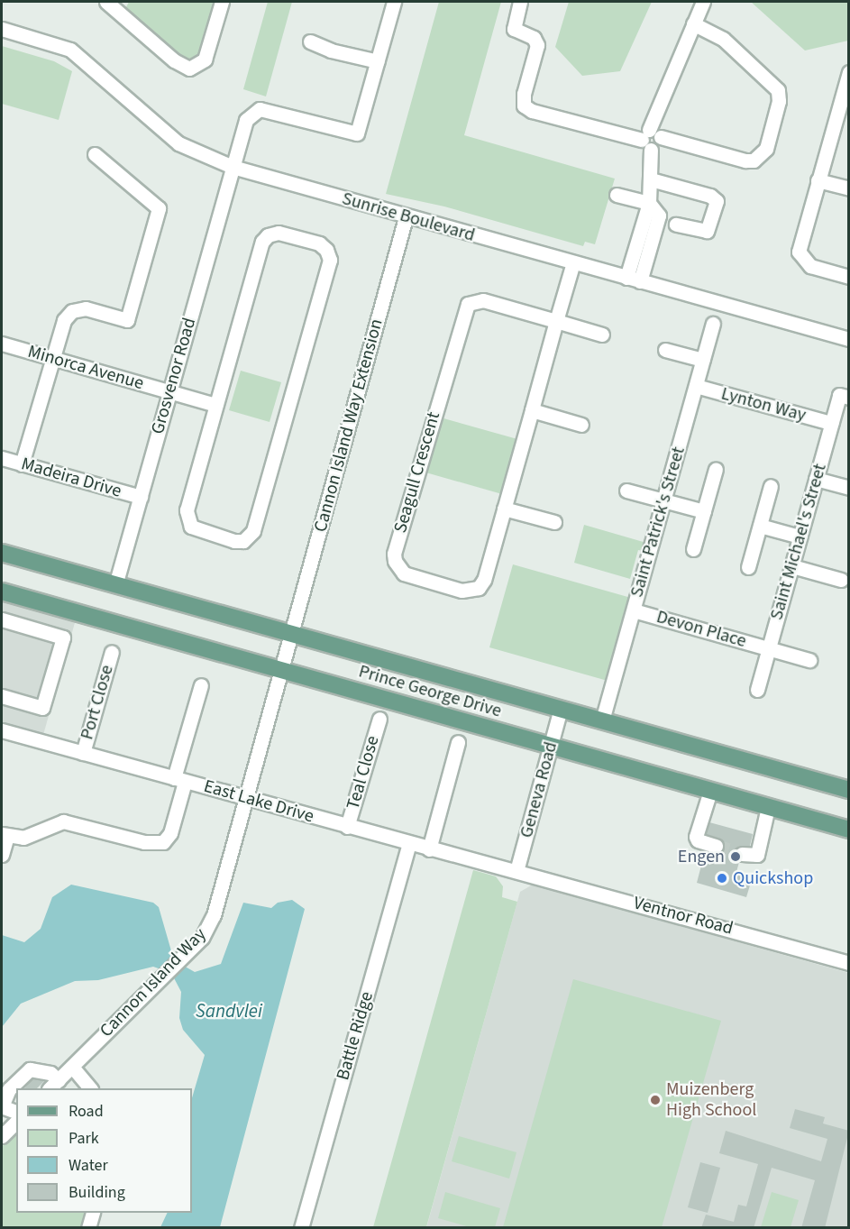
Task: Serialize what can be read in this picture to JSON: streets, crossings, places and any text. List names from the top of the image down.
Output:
{
  "streets": {
    "main road": ["Prince George Drive"],
    "street": [
      "Sunrise Boulevard",
      "Minorca Avenue",
      "Grosvenor Road",
      "Lynton Way",
      "Cannon Island Way Extension",
      "Seagull Crescent",
      "Madeira Drive",
      "Saint Patrick's Street",
      "Saint Michael's Street",
      "Devon Place",
      "Port Close",
      "Teal Close",
      "Geneva Road",
      "East Lake Drive",
      "Ventnor Road",
      "Cannon Island Way",
      "Battle Ridge"
    ]
  },
  "crossings": [
    ["Sunrise Boulevard", "Grosvenor Road"],
    ["Sunrise Boulevard", "Cannon Island Way Extension"],
    ["Sunrise Boulevard", "Seagull Crescent"],
    ["Minorca Avenue", "Grosvenor Road"],
    ["Grosvenor Road", "Madeira Drive"],
    ["Grosvenor Road", "Prince George Drive"],
    ["Lynton Way", "Saint Patrick's Street"],
    ["Lynton Way", "Saint Michael's Street"],
    ["Cannon Island Way Extension", "Prince George Drive"],
    ["Cannon Island Way Extension", "Cannon Island Way"],
    ["Saint Patrick's Street", "Devon Place"],
    ["Saint Patrick's Street", "Prince George Drive"],
    ["Saint Michael's Street", "Devon Place"],
    ["Prince George Drive", "Geneva Road"],
    ["Prince George Drive", "Cannon Island Way"],
    ["Port Close", "East Lake Drive"],
    ["Teal Close", "East Lake Drive"],
    ["Geneva Road", "East Lake Drive"],
    ["Geneva Road", "Ventnor Road"],
    ["East Lake Drive", "Ventnor Road"],
    ["East Lake Drive", "Cannon Island Way"],
    ["East Lake Drive", "Battle Ridge"]
  ],
  "water": ["Sandvlei"],
  "places": ["Engen", "Quickshop", "Muizenberg High School"],
  "legend": [
    "Road",
    "Park",
    "Water",
    "Building"
  ]
}
